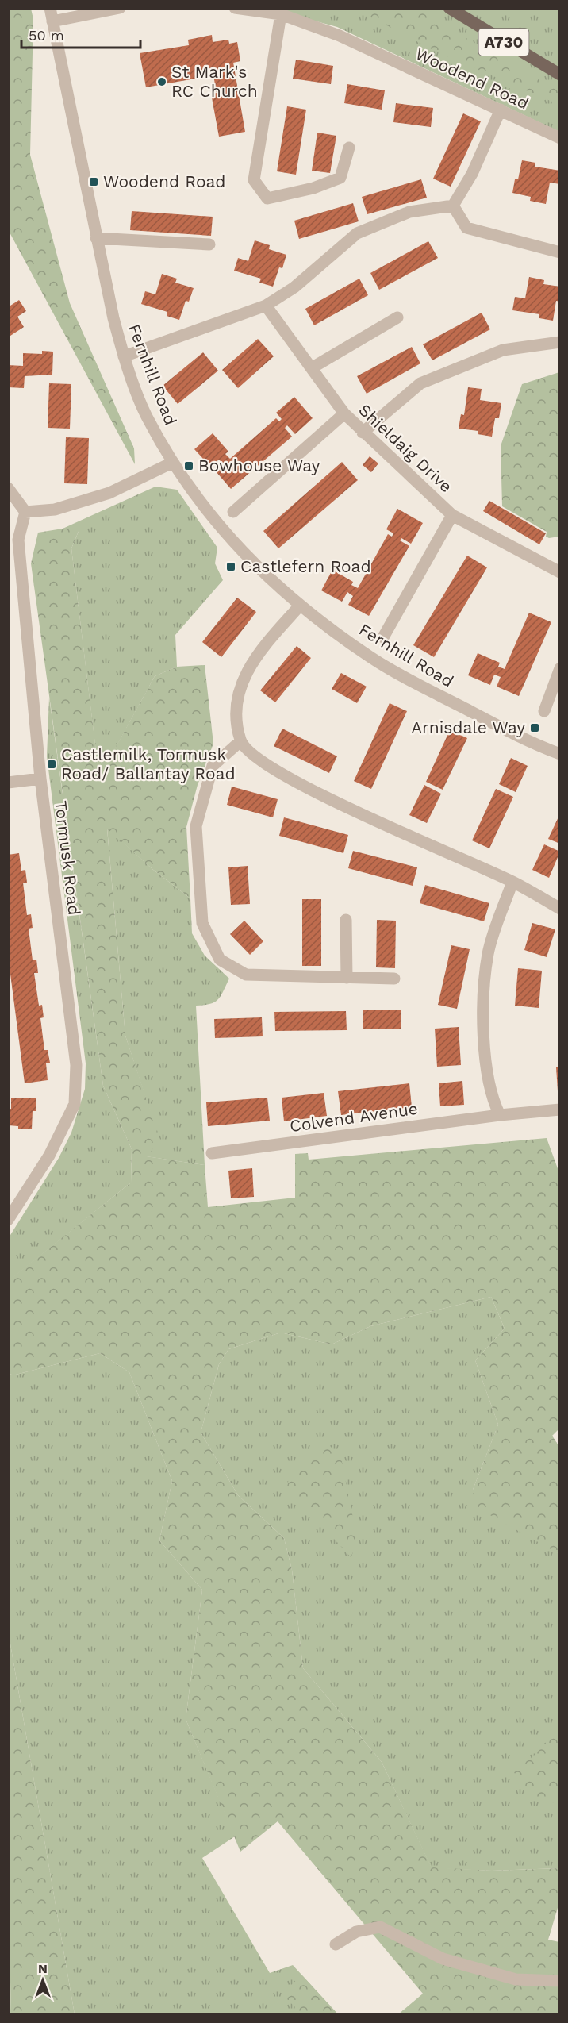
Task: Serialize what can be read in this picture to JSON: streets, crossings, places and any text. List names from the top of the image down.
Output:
{
  "streets": {
    "main road": ["A730"],
    "street": [
      "Woodend Road",
      "Fernhill Road",
      "Shieldaig Drive",
      "Tormusk Road",
      "Colvend Avenue"
    ]
  },
  "places": {
    "other": ["St Mark's RC Church"],
    "transit": [
      "Woodend Road",
      "Bowhouse Way",
      "Castlefern Road",
      "Arnisdale Way",
      "Castlemilk, Tormusk Road/ Ballantay Road"
    ]
  },
  "scale_bar": "50 m",
  "north": "top"
}
